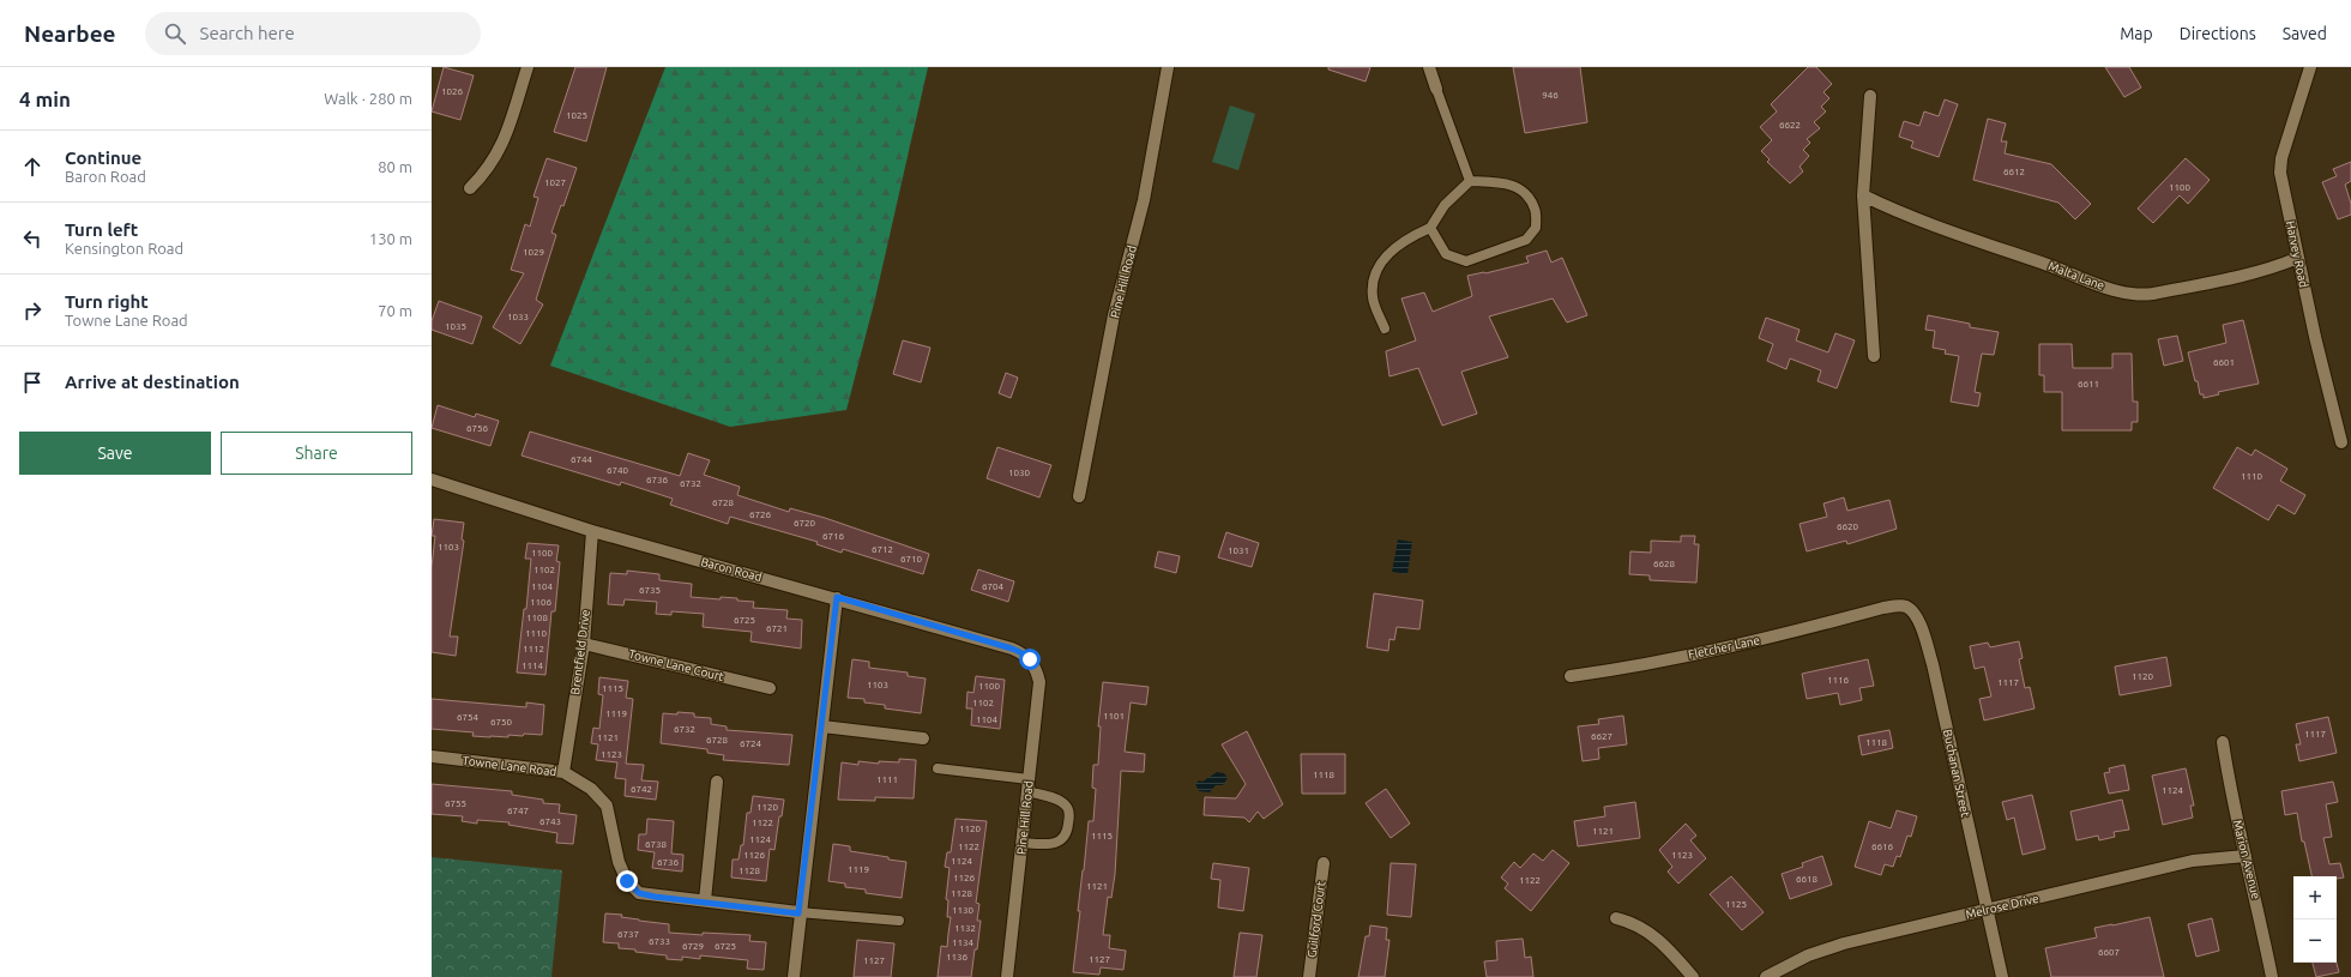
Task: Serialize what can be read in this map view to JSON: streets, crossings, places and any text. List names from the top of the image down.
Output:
{
  "streets": {
    "street": [
      "Harvey Road",
      "Malta Lane",
      "Pine Hill Road",
      "Baron Road",
      "Fletcher Lane",
      "Brentfield Drive",
      "Towne Lane Court",
      "Towne Lane Road",
      "Buchanan Street",
      "Marion Avenue",
      "Melrose Drive",
      "Guilford Court"
    ]
  },
  "crossings": [
    ["Harvey Road", "Malta Lane"],
    ["Pine Hill Road", "Baron Road"],
    ["Baron Road", "Brentfield Drive"],
    ["Fletcher Lane", "Buchanan Street"],
    ["Brentfield Drive", "Towne Lane Court"],
    ["Brentfield Drive", "Towne Lane Road"],
    ["Buchanan Street", "Melrose Drive"],
    ["Marion Avenue", "Melrose Drive"]
  ],
  "house_numbers": [
    "1026",
    "946",
    "1025",
    "6622",
    "6612",
    "1027",
    "1100",
    "1029",
    "1033",
    "1035",
    "6601",
    "6611",
    "6756",
    "6744",
    "6740",
    "1030",
    "1110",
    "6736",
    "6732",
    "6728",
    "6726",
    "6720",
    "6620",
    "6716",
    "1103",
    "6712",
    "1031",
    "1100",
    "6710",
    "6628",
    "1102",
    "1104",
    "6704",
    "6735",
    "1106",
    "1108",
    "6725",
    "6721",
    "1110",
    "1112",
    "1114",
    "1120",
    "1116",
    "1117",
    "1103",
    "1100",
    "1115",
    "1102",
    "1119",
    "1101",
    "6754",
    "1104",
    "6750",
    "6732",
    "1117",
    "6627",
    "1121",
    "6728",
    "1118",
    "6724",
    "1123",
    "1118",
    "1111",
    "6742",
    "1124",
    "6755",
    "1120",
    "6747",
    "6743",
    "1122",
    "1120",
    "1121",
    "1115",
    "1124",
    "6738",
    "1122",
    "6616",
    "1126",
    "1123",
    "1124",
    "6736",
    "1119",
    "1128",
    "1126",
    "6618",
    "1122",
    "1121",
    "1128",
    "1125",
    "1130",
    "1132",
    "6737",
    "6733",
    "1134",
    "6729",
    "6725",
    "6607",
    "1136",
    "1127",
    "1127"
  ],
  "page": {
    "header": "Nearbee",
    "search": "Search here",
    "nav": ["Map", "Directions", "Saved"],
    "heading": ["4 min", "Walk · 280 m"],
    "list": [
      ["Continue", "Baron Road", "80 m"],
      ["Turn left", "Kensington Road", "130 m"],
      ["Turn right", "Towne Lane Road", "70 m"],
      "Arrive at destination"
    ],
    "buttons": ["Save", "Share"],
    "map_buttons": ["+", "−"]
  }
}
